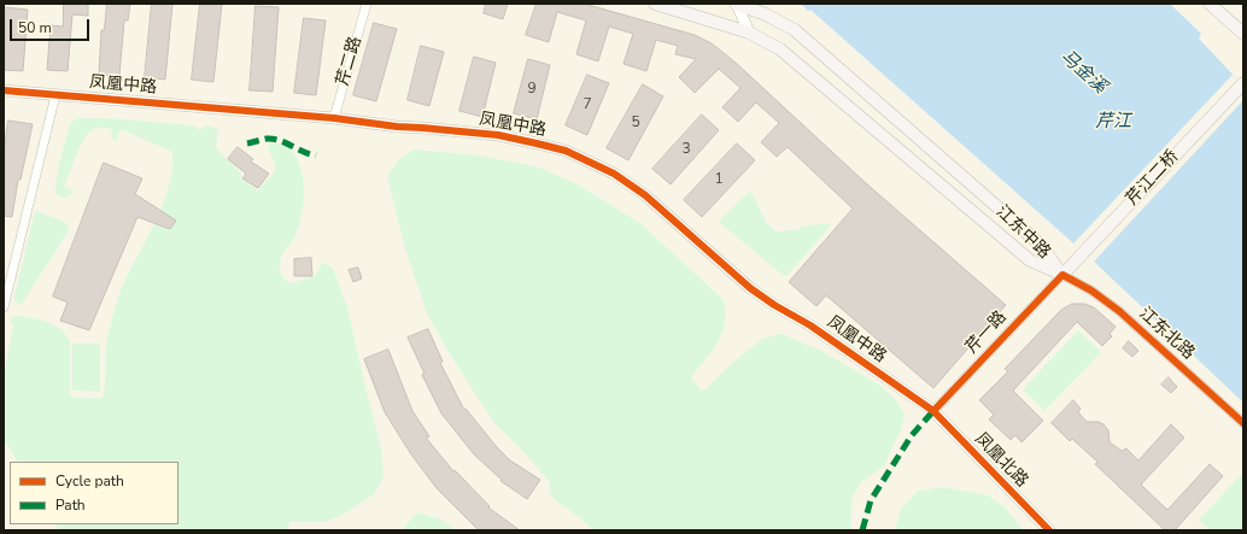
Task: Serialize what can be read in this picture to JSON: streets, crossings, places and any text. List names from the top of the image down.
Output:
{
  "streets": {
    "main road": ["芹江二桥", "江东中路"],
    "street": [
      "芹二路",
      "凤凰中路",
      "芹一路",
      "江东北路",
      "凤凰北路"
    ]
  },
  "crossings": [
    ["芹二路", "凤凰中路"],
    ["凤凰中路", "芹一路"],
    ["凤凰中路", "凤凰北路"],
    ["芹江二桥", "江东中路"],
    ["芹江二桥", "芹一路"],
    ["芹江二桥", "江东北路"],
    ["江东中路", "芹一路"],
    ["江东中路", "江东北路"],
    ["芹一路", "江东北路"],
    ["芹一路", "凤凰北路"]
  ],
  "water": ["马金溪", "芹江"],
  "house_numbers": [
    "9",
    "7",
    "5",
    "3",
    "1"
  ],
  "legend": ["Cycle path", "Path"],
  "scale_bar": "50 m"
}
